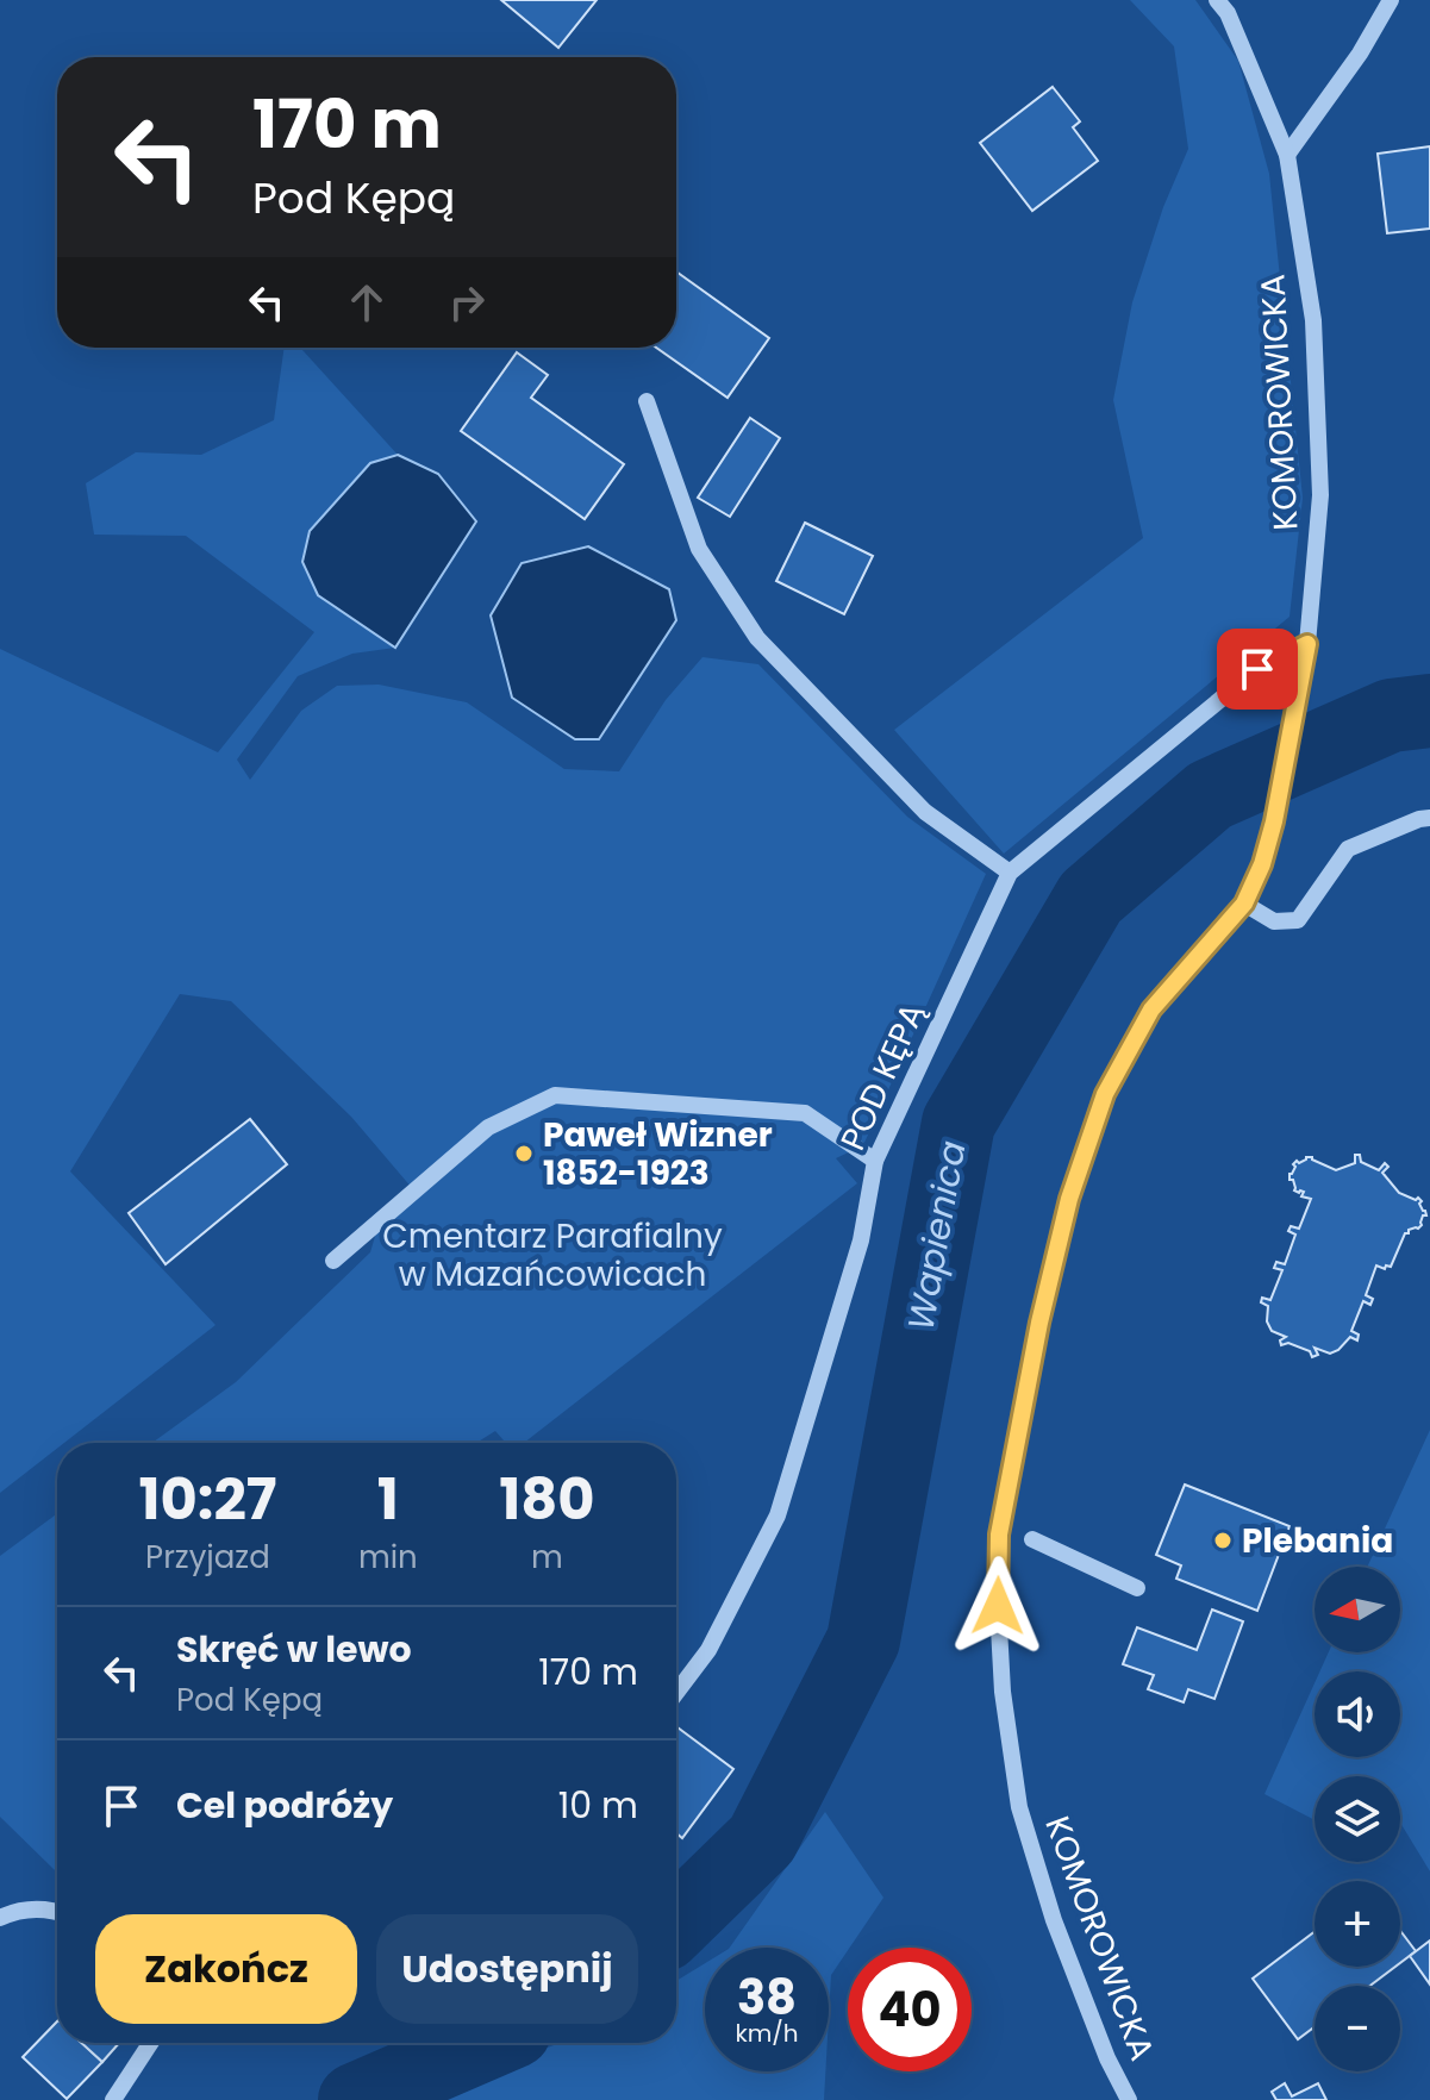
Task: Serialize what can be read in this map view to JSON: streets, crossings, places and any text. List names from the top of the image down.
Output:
{
  "streets": {
    "street": ["KOMOROWICKA", "POD KĘPĄ"]
  },
  "crossings": [
    ["KOMOROWICKA", "POD KĘPĄ"]
  ],
  "water": ["Wapienica"],
  "parks": ["Cmentarz Parafialny w Mazańcowicach"],
  "places": ["Paweł Wizner 1852-1923", "Plebania"],
  "north": "left",
  "page": {
    "turn": ["170 m", "Pod Kępą"],
    "eta": [
      "10:27",
      "Przyjazd",
      "1",
      "min",
      "180",
      "m"
    ],
    "map_buttons": ["+", "−"],
    "list": [
      {
        "name": "Skręć w lewo",
        "note": "Pod Kępą",
        "value": "170 m"
      },
      {
        "name": "Cel podróży",
        "value": "10 m"
      }
    ],
    "buttons": ["Zakończ", "Udostępnij"],
    "speed": "38 km/h",
    "limit": "40"
  }
}
